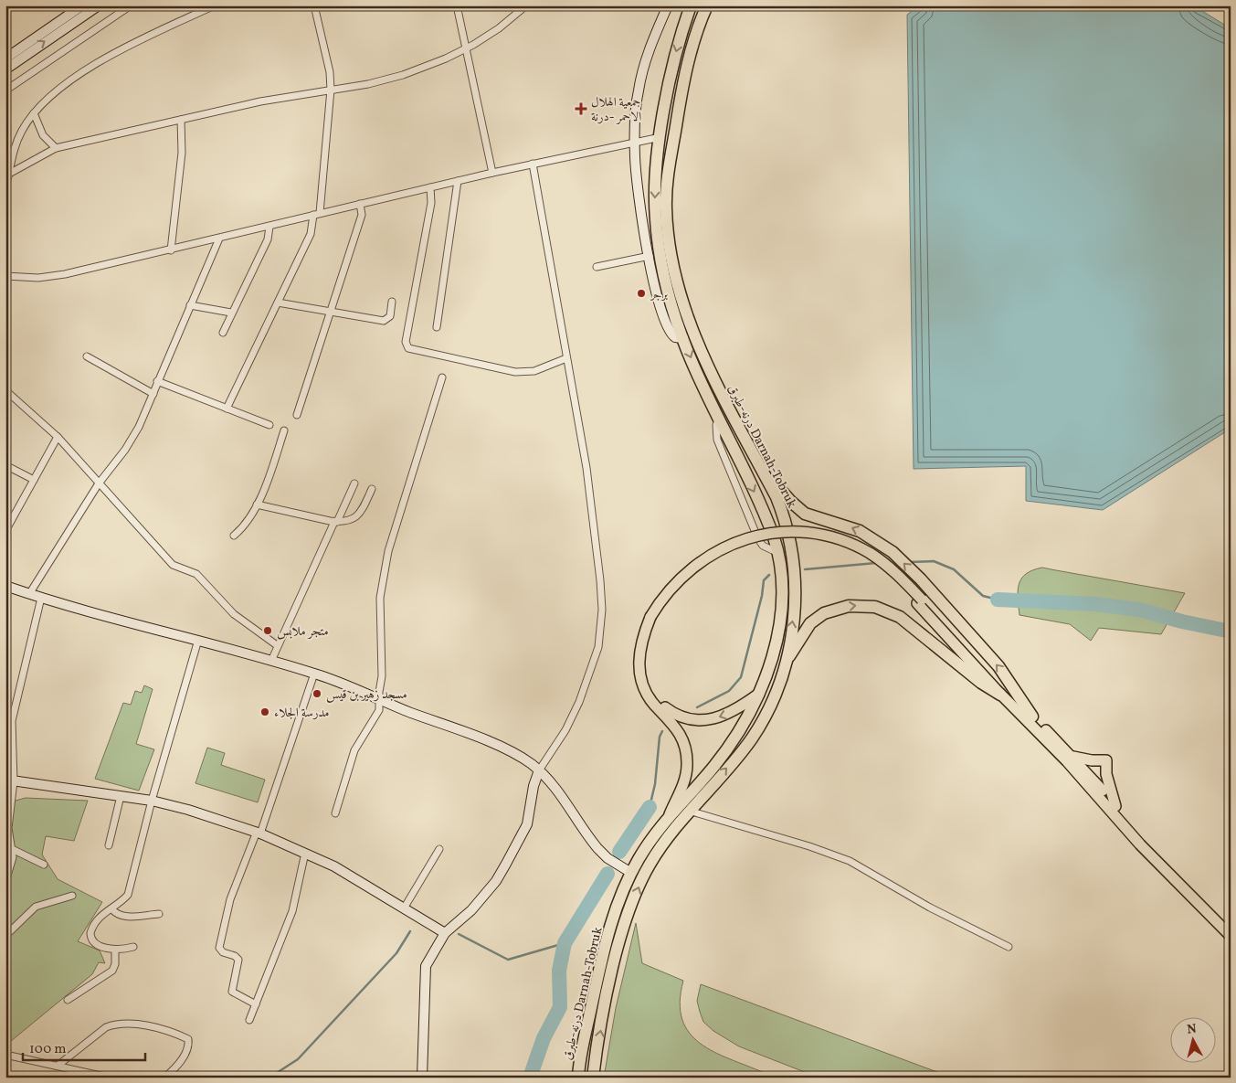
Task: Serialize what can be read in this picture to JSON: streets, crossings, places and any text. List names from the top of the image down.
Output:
{
  "streets": {
    "highway": ["درنه-طبرق Darnah-Tobruk"]
  },
  "places": {
    "health": ["جمعية الهلال الاحمر -درنة"],
    "other": [
      "برجر",
      "متجر ملابس",
      "مسجد زهير بن قيس",
      "مدرسة الجلاء"
    ]
  },
  "scale_bar": "100 m",
  "north": "top"
}
